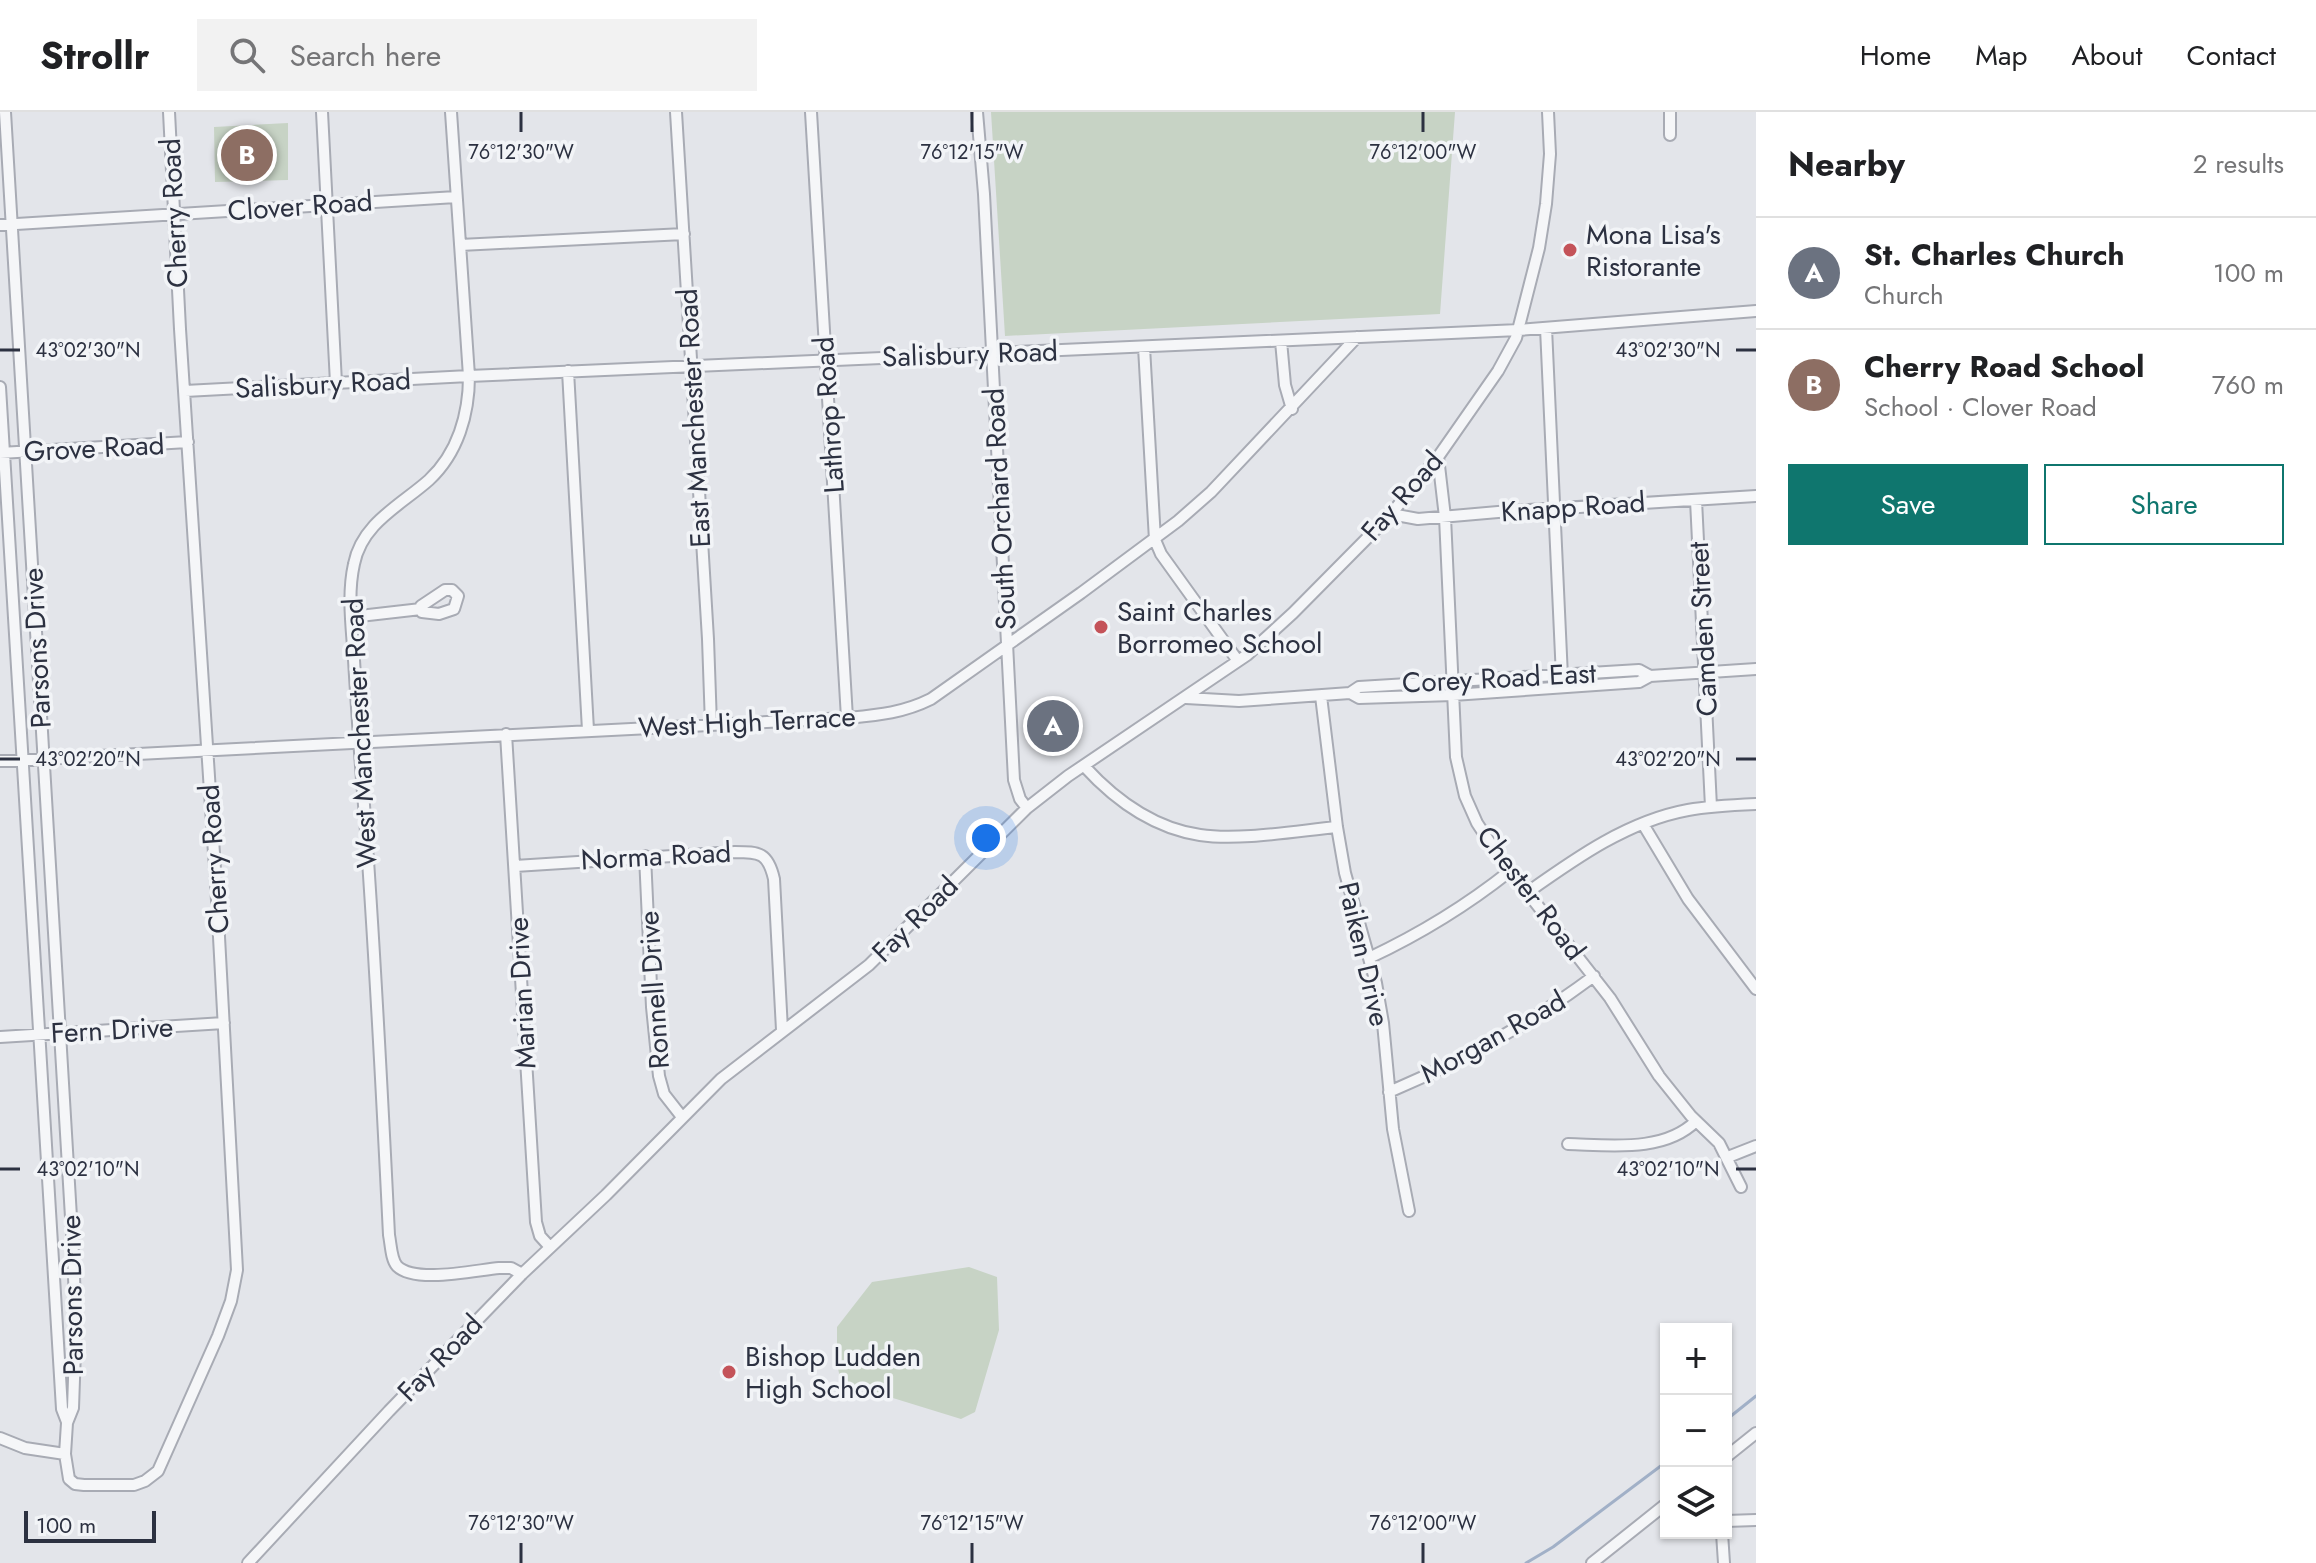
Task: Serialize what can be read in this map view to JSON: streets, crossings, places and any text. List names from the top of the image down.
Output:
{
  "streets": {
    "street": [
      "Clover Road",
      "Cherry Road",
      "Salisbury Road",
      "Lathrop Road",
      "East Manchester Road",
      "Grove Road",
      "Fay Road",
      "Knapp Road",
      "South Orchard Road",
      "Camden Street",
      "Parsons Drive",
      "Corey Road East",
      "West High Terrace",
      "West Manchester Road",
      "Norma Road",
      "Chester Road",
      "Paiken Drive",
      "Ronnell Drive",
      "Marian Drive",
      "Fern Drive",
      "Morgan Road"
    ]
  },
  "crossings": [
    ["Clover Road", "Cherry Road"],
    ["Clover Road", "Parsons Drive"],
    ["Clover Road", "West Manchester Road"],
    ["Cherry Road", "Salisbury Road"],
    ["Cherry Road", "Grove Road"],
    ["Cherry Road", "Parsons Drive"],
    ["Cherry Road", "West High Terrace"],
    ["Cherry Road", "Fern Drive"],
    ["Salisbury Road", "Lathrop Road"],
    ["Salisbury Road", "East Manchester Road"],
    ["Salisbury Road", "Fay Road"],
    ["Salisbury Road", "South Orchard Road"],
    ["Salisbury Road", "West High Terrace"],
    ["Salisbury Road", "West Manchester Road"],
    ["Lathrop Road", "West High Terrace"],
    ["East Manchester Road", "West High Terrace"],
    ["Grove Road", "Parsons Drive"],
    ["Fay Road", "Knapp Road"],
    ["Fay Road", "South Orchard Road"],
    ["Fay Road", "Corey Road East"],
    ["Fay Road", "West Manchester Road"],
    ["Fay Road", "Norma Road"],
    ["Fay Road", "Chester Road"],
    ["Fay Road", "Ronnell Drive"],
    ["Fay Road", "Marian Drive"],
    ["Knapp Road", "Camden Street"],
    ["Knapp Road", "Chester Road"],
    ["South Orchard Road", "West High Terrace"],
    ["Camden Street", "Corey Road East"],
    ["Parsons Drive", "West High Terrace"],
    ["Parsons Drive", "Fern Drive"],
    ["Corey Road East", "Chester Road"],
    ["Corey Road East", "Paiken Drive"],
    ["West High Terrace", "West Manchester Road"],
    ["West High Terrace", "Marian Drive"],
    ["Norma Road", "Ronnell Drive"],
    ["Norma Road", "Marian Drive"],
    ["Chester Road", "Morgan Road"],
    ["Paiken Drive", "Morgan Road"]
  ],
  "places": ["Mona Lisa's Ristorante", "Saint Charles Borromeo School", "Bishop Ludden High School"],
  "scale_bar": "100 m",
  "page": {
    "header": "Strollr",
    "search": "Search here",
    "nav": [
      "Home",
      "Map",
      "About",
      "Contact"
    ],
    "heading": ["Nearby", "2 results"],
    "pins": ["B", "A"],
    "list": [
      {
        "mark": "A",
        "name": "St. Charles Church",
        "note": "Church",
        "value": "100 m"
      },
      {
        "mark": "B",
        "name": "Cherry Road School",
        "note": "School · Clover Road",
        "value": "760 m"
      }
    ],
    "buttons": ["Save", "Share"],
    "map_buttons": ["+", "−"],
    "scale": "100 m"
  },
  "coordinates": [
    "76°12'30\"W",
    "76°12'15\"W",
    "76°12'00\"W",
    "43°02'30\"N",
    "43°02'20\"N",
    "43°02'10\"N"
  ]
}
